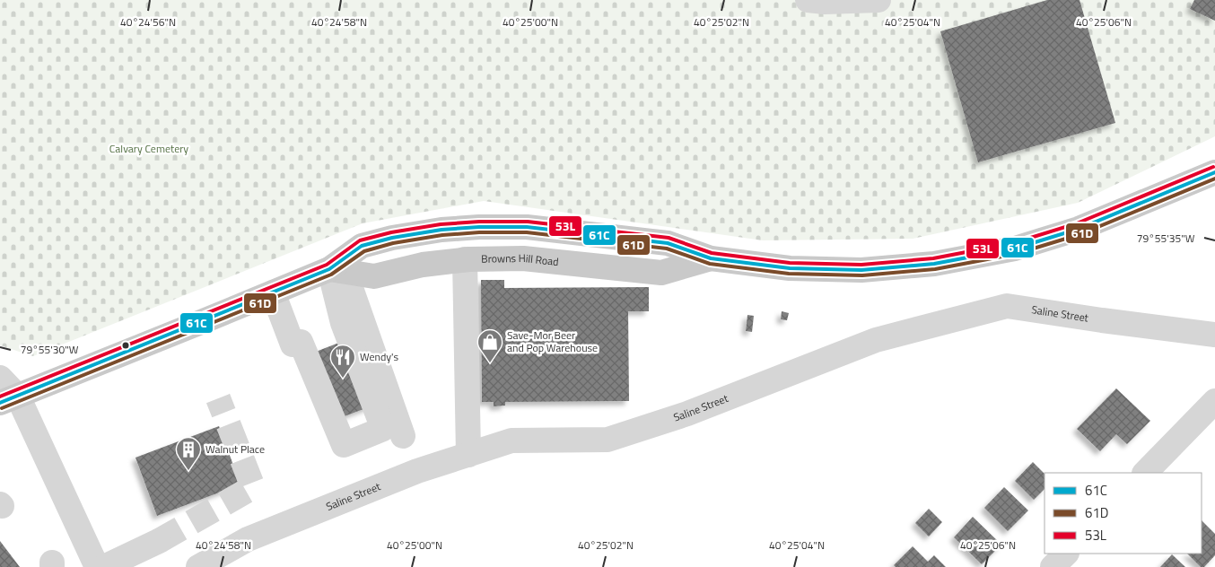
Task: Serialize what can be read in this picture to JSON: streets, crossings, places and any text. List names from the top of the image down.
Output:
{
  "streets": {
    "main road": ["Browns Hill Road"],
    "street": ["Saline Street"]
  },
  "parks": ["Calvary Cemetery"],
  "places": {
    "shop": ["Save-Mor Beer and Pop Warehouse"],
    "restaurant": ["Wendy's"],
    "building": ["Walnut Place"]
  },
  "lines": ["transit line 53L", "transit line 61C", "transit line 61D"],
  "legend": ["61C", "61D", "53L"],
  "coordinates": [
    "40°24'56\"N",
    "40°24'58\"N",
    "40°25'00\"N",
    "40°25'02\"N",
    "40°25'04\"N",
    "40°25'06\"N",
    "79°55'35\"W",
    "79°55'30\"W"
  ]
}
